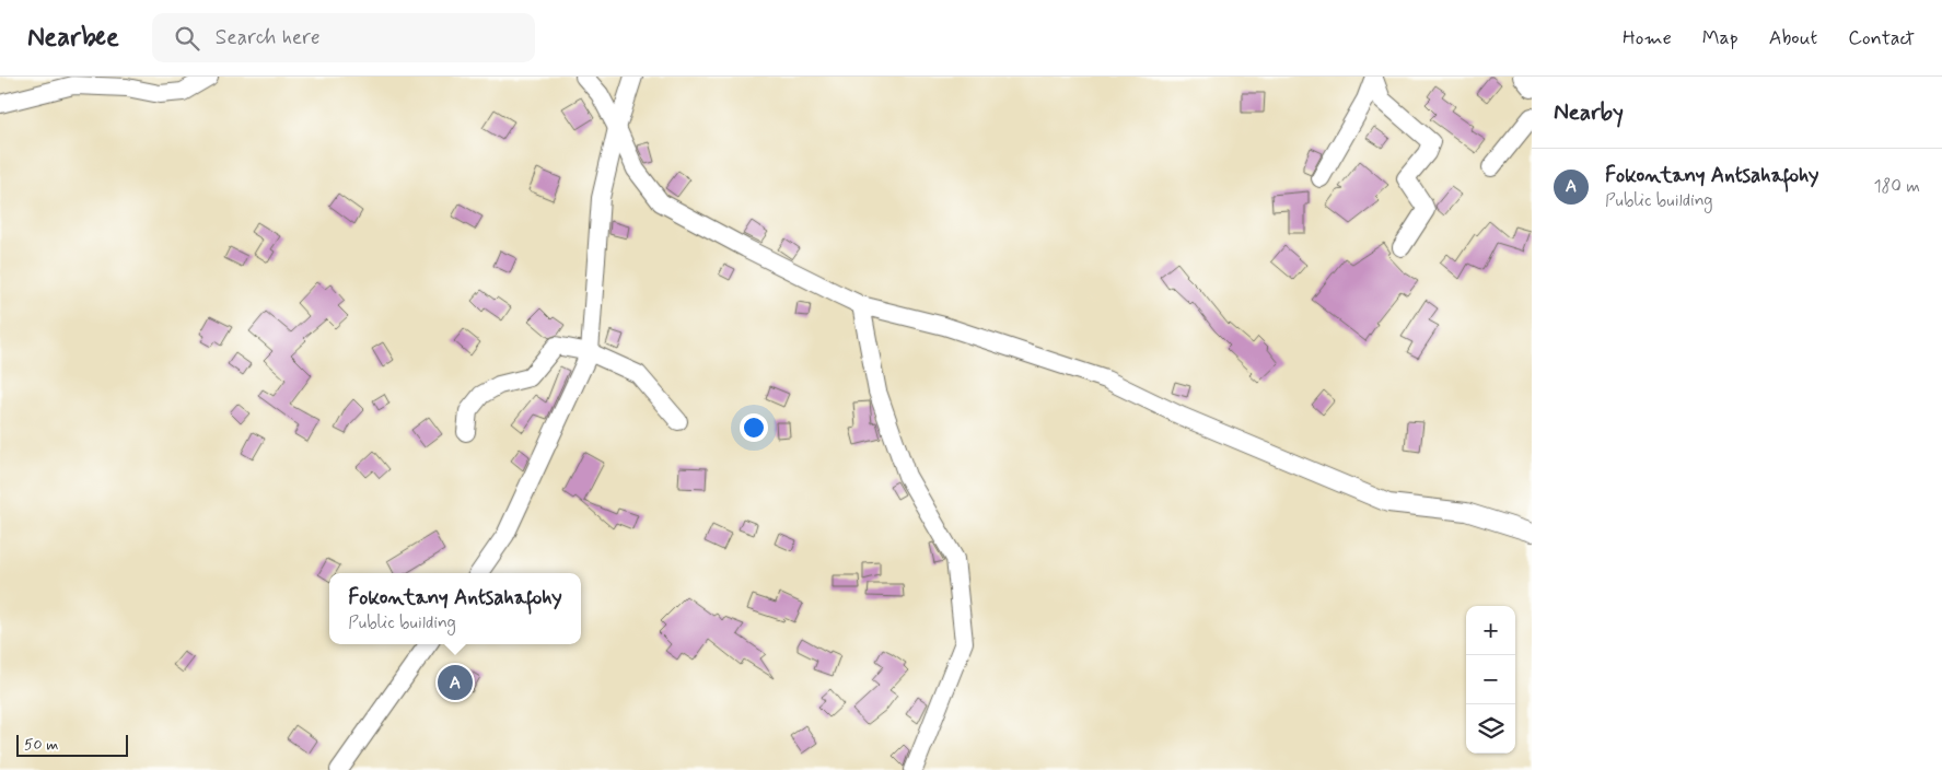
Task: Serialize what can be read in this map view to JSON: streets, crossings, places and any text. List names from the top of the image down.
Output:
{
  "scale_bar": "50 m",
  "page": {
    "header": "Nearbee",
    "search": "Search here",
    "nav": [
      "Home",
      "Map",
      "About",
      "Contact"
    ],
    "heading": "Nearby",
    "list": [
      {
        "mark": "A",
        "name": "Fokontany Antsahafohy",
        "note": "Public building",
        "value": "180 m"
      }
    ],
    "popup": ["Fokontany Antsahafohy", "Public building"],
    "map_buttons": ["+", "−"],
    "pins": "A",
    "scale": "50 m"
  }
}
